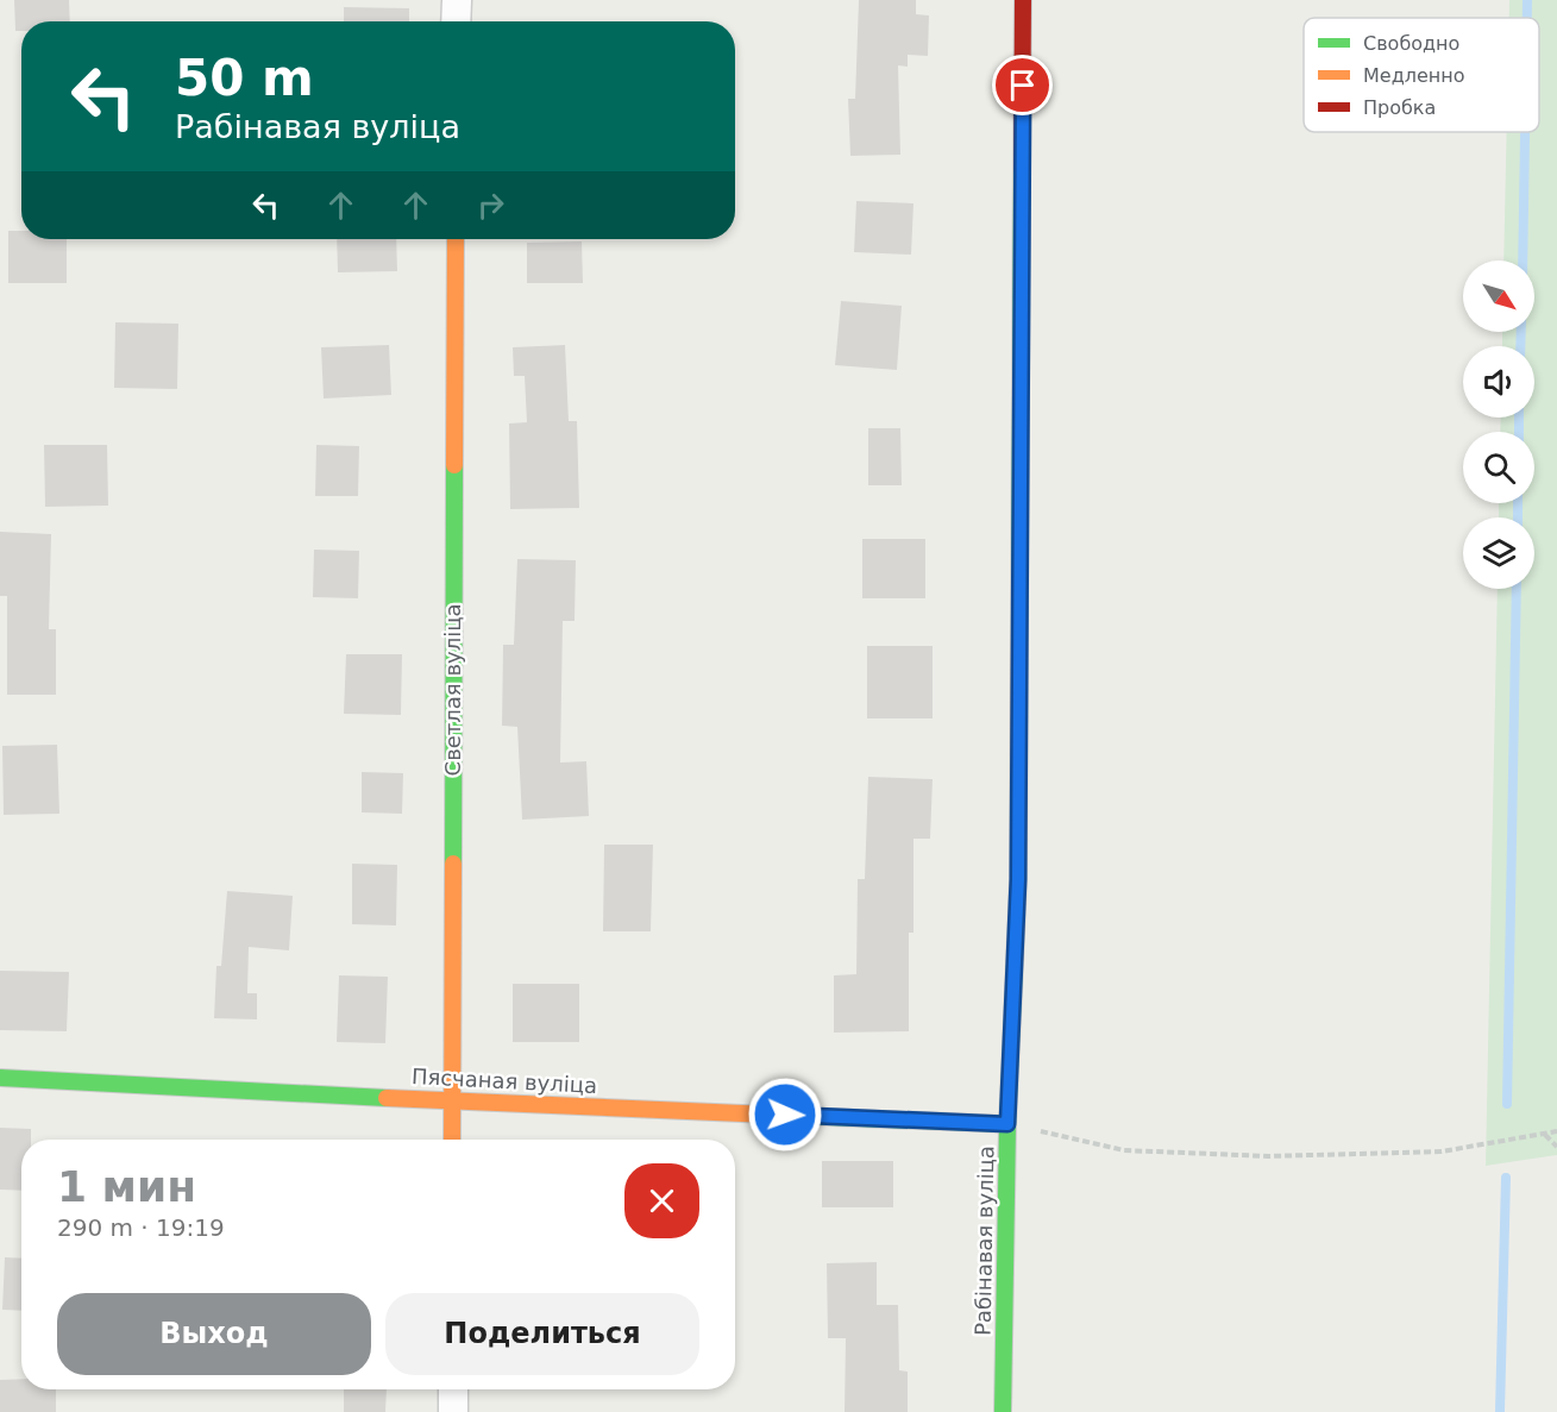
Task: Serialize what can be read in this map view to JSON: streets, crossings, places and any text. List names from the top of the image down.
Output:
{
  "streets": {
    "street": ["Светлая вуліца", "Пясчаная вуліца", "Рабінавая вуліца"]
  },
  "crossings": [
    ["Светлая вуліца", "Пясчаная вуліца"],
    ["Пясчаная вуліца", "Рабінавая вуліца"]
  ],
  "legend": ["Свободно", "Медленно", "Пробка"],
  "north": "bottom right",
  "page": {
    "turn": ["50 m", "Рабінавая вуліца"],
    "heading": ["1 мин", "290 m · 19:19"],
    "buttons": ["Выход", "Поделиться"]
  }
}
